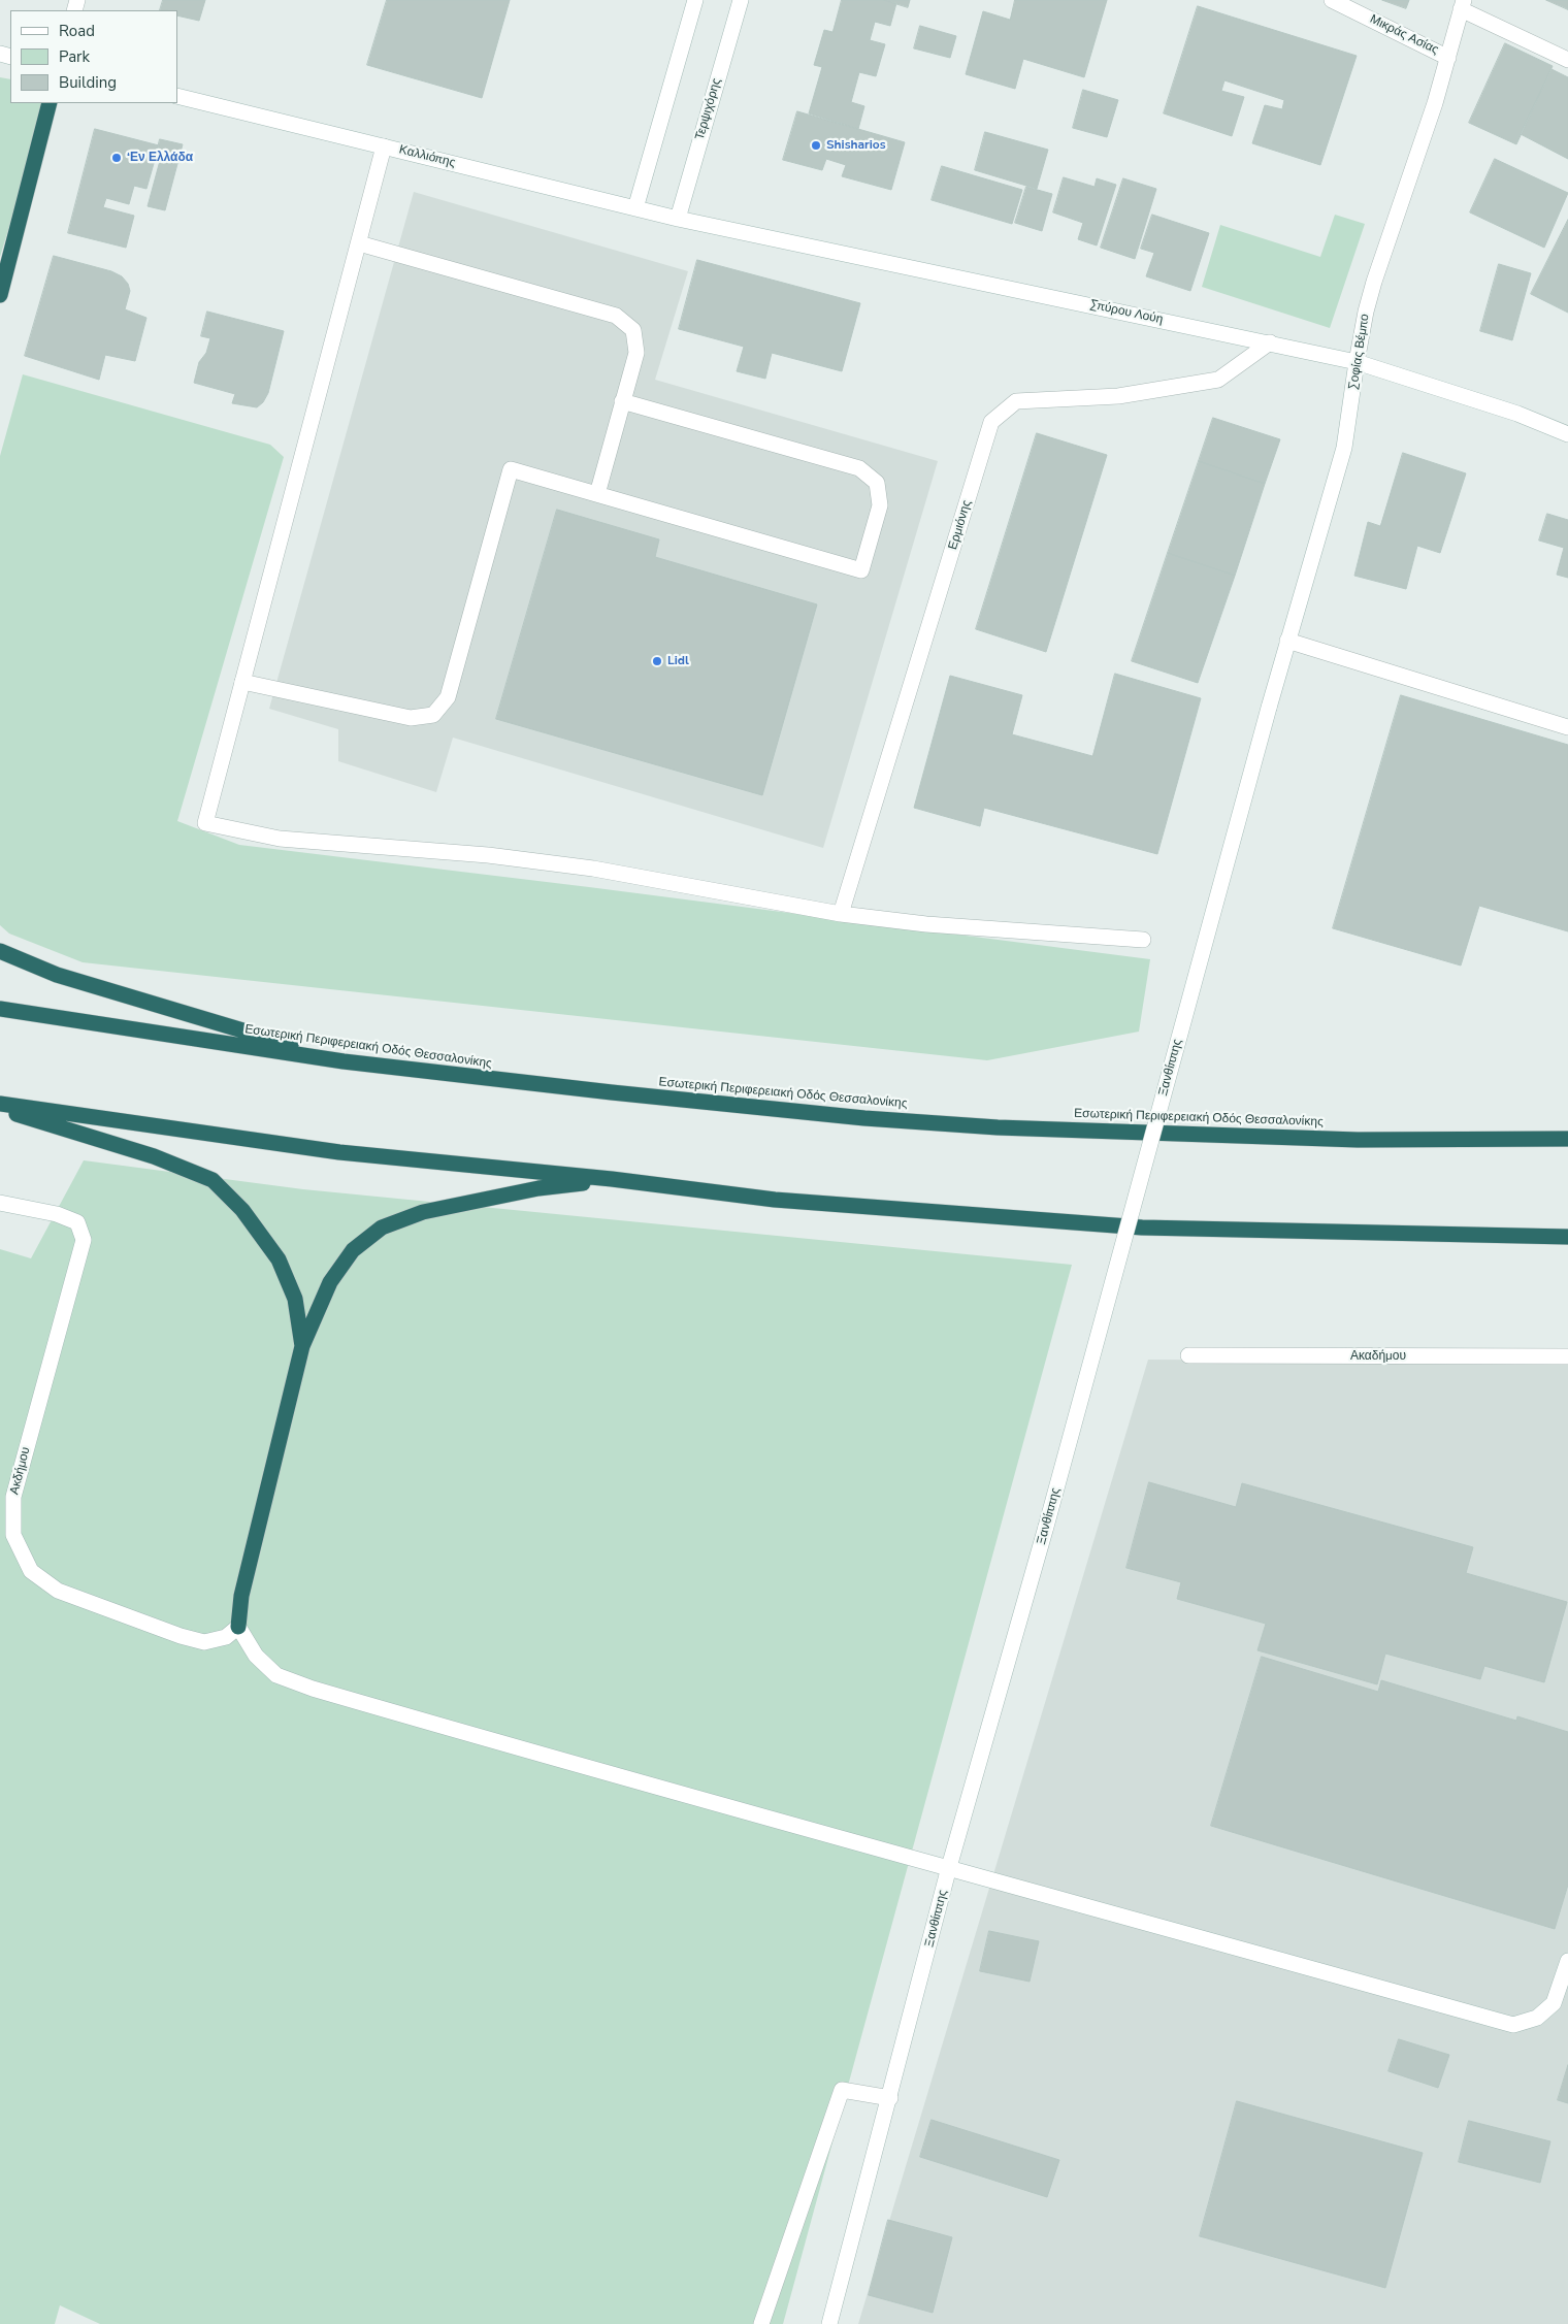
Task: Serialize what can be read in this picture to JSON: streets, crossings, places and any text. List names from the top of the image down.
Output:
{
  "streets": {
    "highway": ["Εσωτερική Περιφερειακή Οδός Θεσσαλονίκης"],
    "street": [
      "Μικράς Ασίας",
      "Τερψιχόρης",
      "Καλλιόπης",
      "Σπύρου Λούη",
      "Σοφίας Βέμπο",
      "Ερμιόνης",
      "Ξανθίππης",
      "Ακαδήμου",
      "Ακδήμου"
    ]
  },
  "crossings": [
    ["Μικράς Ασίας", "Σοφίας Βέμπο"],
    ["Τερψιχόρης", "Καλλιόπης"],
    ["Τερψιχόρης", "Σπύρου Λούη"],
    ["Καλλιόπης", "Σπύρου Λούη"],
    ["Σπύρου Λούη", "Σοφίας Βέμπο"],
    ["Σπύρου Λούη", "Ερμιόνης"],
    ["Σοφίας Βέμπο", "Ξανθίππης"]
  ],
  "places": ["Shisharios", "‘Εν Ελλάδα", "Lidl"],
  "legend": ["Road", "Park", "Building"]
}
